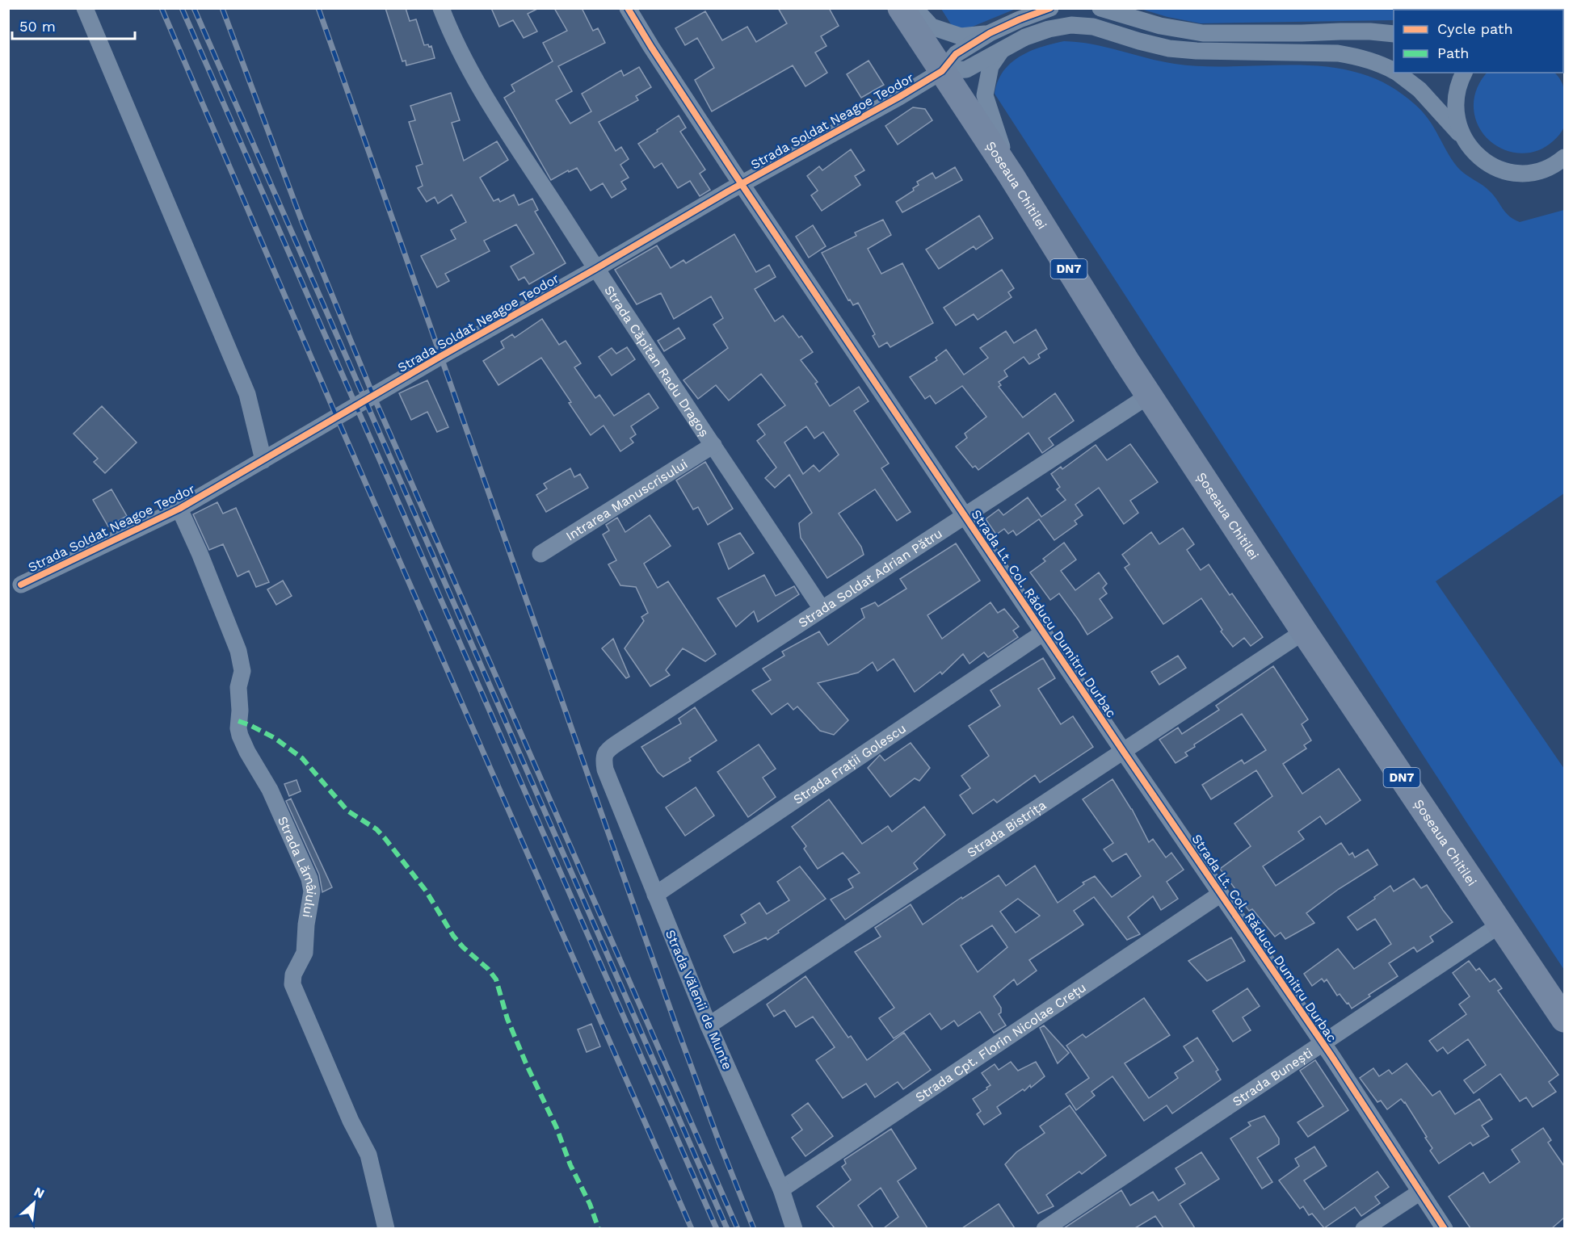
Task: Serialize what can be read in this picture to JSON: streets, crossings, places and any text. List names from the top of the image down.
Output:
{
  "streets": {
    "main road": ["Șoseaua Chitilei", "DN7"],
    "street": [
      "Strada Soldat Neagoe Teodor",
      "Strada Căpitan Radu Dragoș",
      "Intrarea Manuscrisului",
      "Strada Soldat Adrian Pătru",
      "Strada Lt. Col. Răducu Dumitru Durbac",
      "Strada Frații Golescu",
      "Strada Bistrița",
      "Strada Lămâiului",
      "Strada Vălenii de Munte",
      "Strada Cpt. Florin Nicolae Crețu",
      "Strada Bunești"
    ]
  },
  "crossings": [
    ["Strada Soldat Neagoe Teodor", "Șoseaua Chitilei"],
    ["Strada Soldat Neagoe Teodor", "Strada Căpitan Radu Dragoș"],
    ["Strada Soldat Neagoe Teodor", "Strada Lt. Col. Răducu Dumitru Durbac"],
    ["Strada Soldat Neagoe Teodor", "Strada Lămâiului"],
    ["Șoseaua Chitilei", "Strada Soldat Adrian Pătru"],
    ["Șoseaua Chitilei", "Strada Bistrița"],
    ["Șoseaua Chitilei", "Strada Bunești"],
    ["Strada Căpitan Radu Dragoș", "Intrarea Manuscrisului"],
    ["Strada Căpitan Radu Dragoș", "Strada Soldat Adrian Pătru"],
    ["Strada Soldat Adrian Pătru", "Strada Lt. Col. Răducu Dumitru Durbac"],
    ["Strada Soldat Adrian Pătru", "Strada Vălenii de Munte"],
    ["Strada Lt. Col. Răducu Dumitru Durbac", "Strada Frații Golescu"],
    ["Strada Lt. Col. Răducu Dumitru Durbac", "Strada Bistrița"],
    ["Strada Lt. Col. Răducu Dumitru Durbac", "Strada Cpt. Florin Nicolae Crețu"],
    ["Strada Lt. Col. Răducu Dumitru Durbac", "Strada Bunești"],
    ["Strada Frații Golescu", "Strada Vălenii de Munte"],
    ["Strada Bistrița", "Strada Vălenii de Munte"],
    ["Strada Vălenii de Munte", "Strada Cpt. Florin Nicolae Crețu"]
  ],
  "legend": ["Cycle path", "Path"],
  "scale_bar": "50 m",
  "north": "top right"
}
